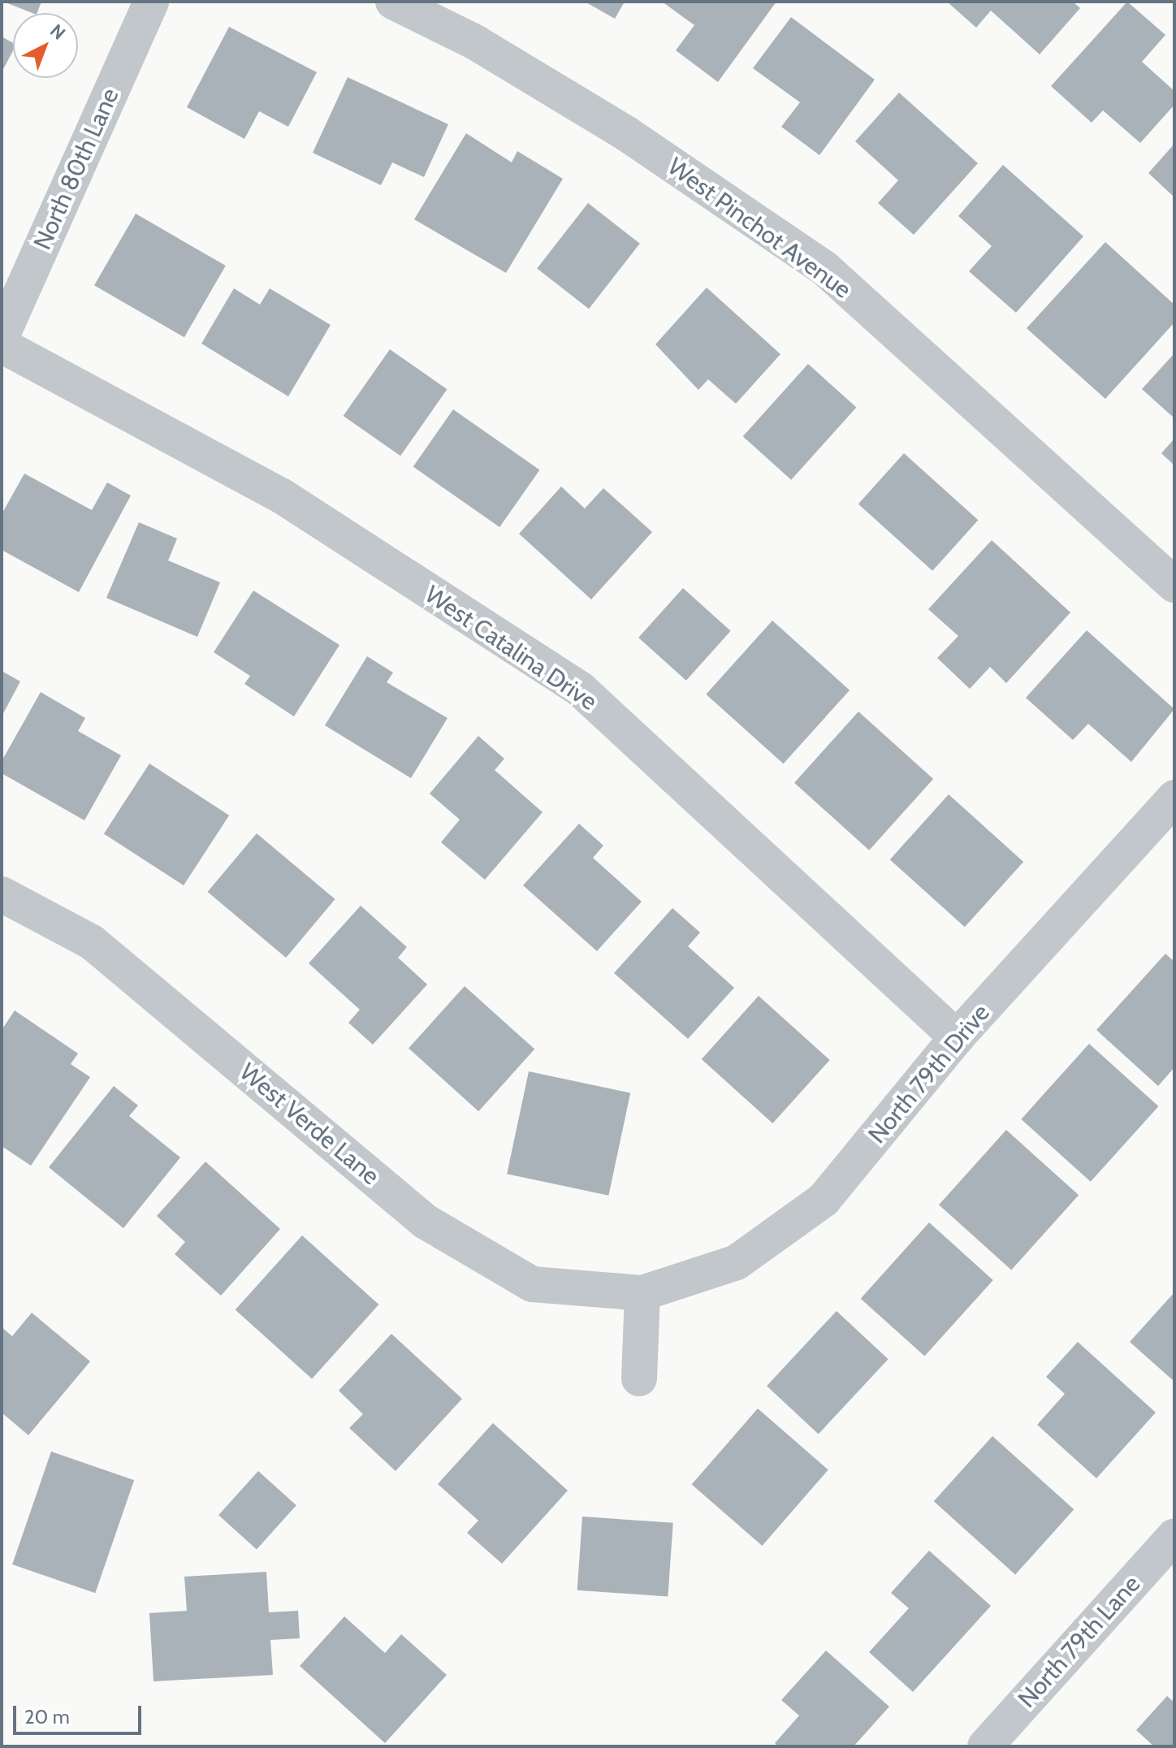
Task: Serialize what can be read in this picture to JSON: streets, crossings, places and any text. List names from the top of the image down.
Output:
{
  "streets": {
    "street": [
      "North 80th Lane",
      "West Pinchot Avenue",
      "West Catalina Drive",
      "North 79th Drive",
      "West Verde Lane",
      "North 79th Lane"
    ]
  },
  "crossings": [
    ["West Catalina Drive", "North 79th Drive"],
    ["North 79th Drive", "West Verde Lane"]
  ],
  "scale_bar": "20 m",
  "north": "top right"
}
